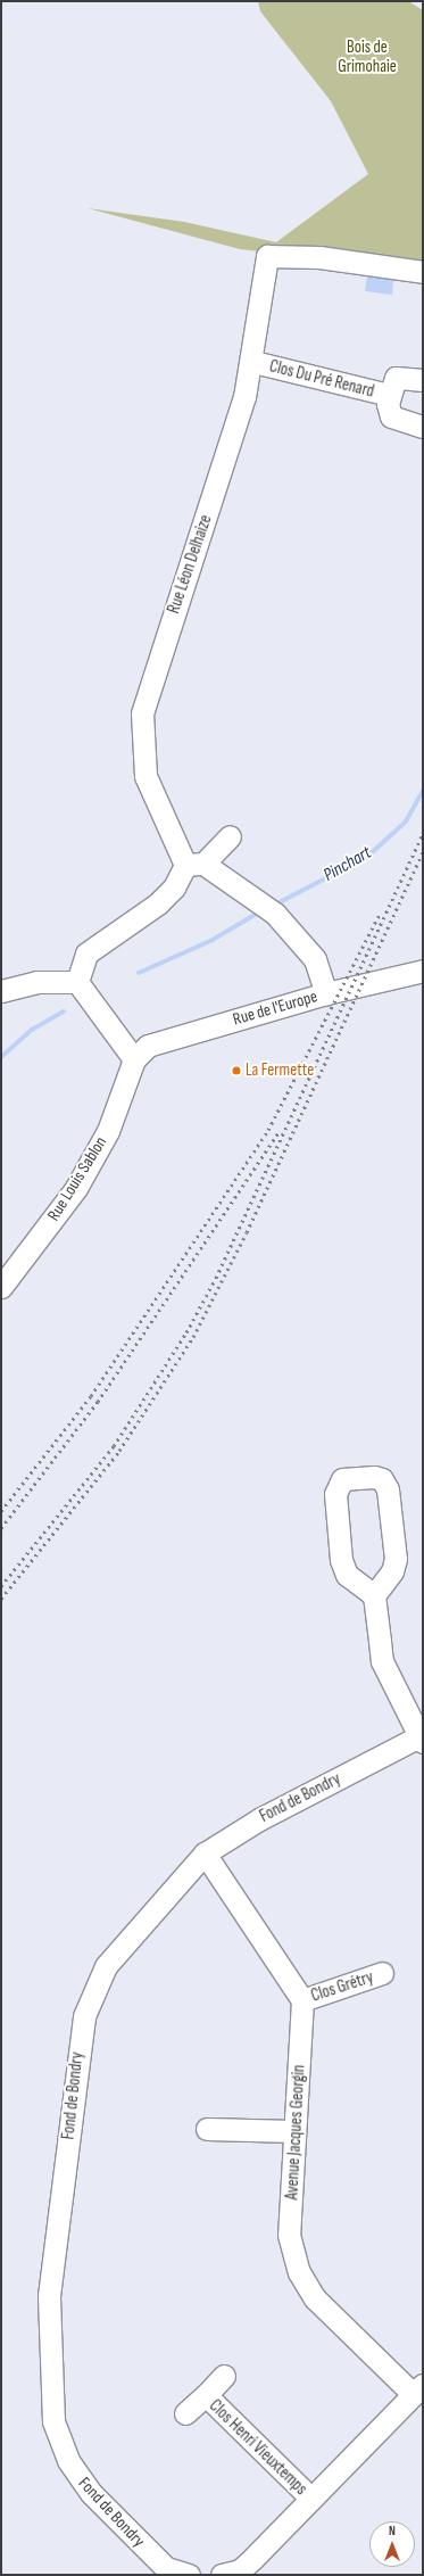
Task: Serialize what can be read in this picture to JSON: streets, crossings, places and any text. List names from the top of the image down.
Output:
{
  "streets": {
    "street": [
      "Clos Du Pré Renard",
      "Rue Léon Delhaize",
      "Rue de l'Europe",
      "Rue Louis Sablon",
      "Fond de Bondry",
      "Clos Grétry",
      "Avenue Jacques Georgin",
      "Clos Henri Vieuxtemps"
    ]
  },
  "crossings": [
    ["Clos Du Pré Renard", "Rue Léon Delhaize"],
    ["Rue de l'Europe", "Rue Louis Sablon"],
    ["Clos Grétry", "Avenue Jacques Georgin"]
  ],
  "water": ["Pinchart"],
  "parks": ["Bois de Grimohaie"],
  "places": ["La Fermette"],
  "north": "top"
}
